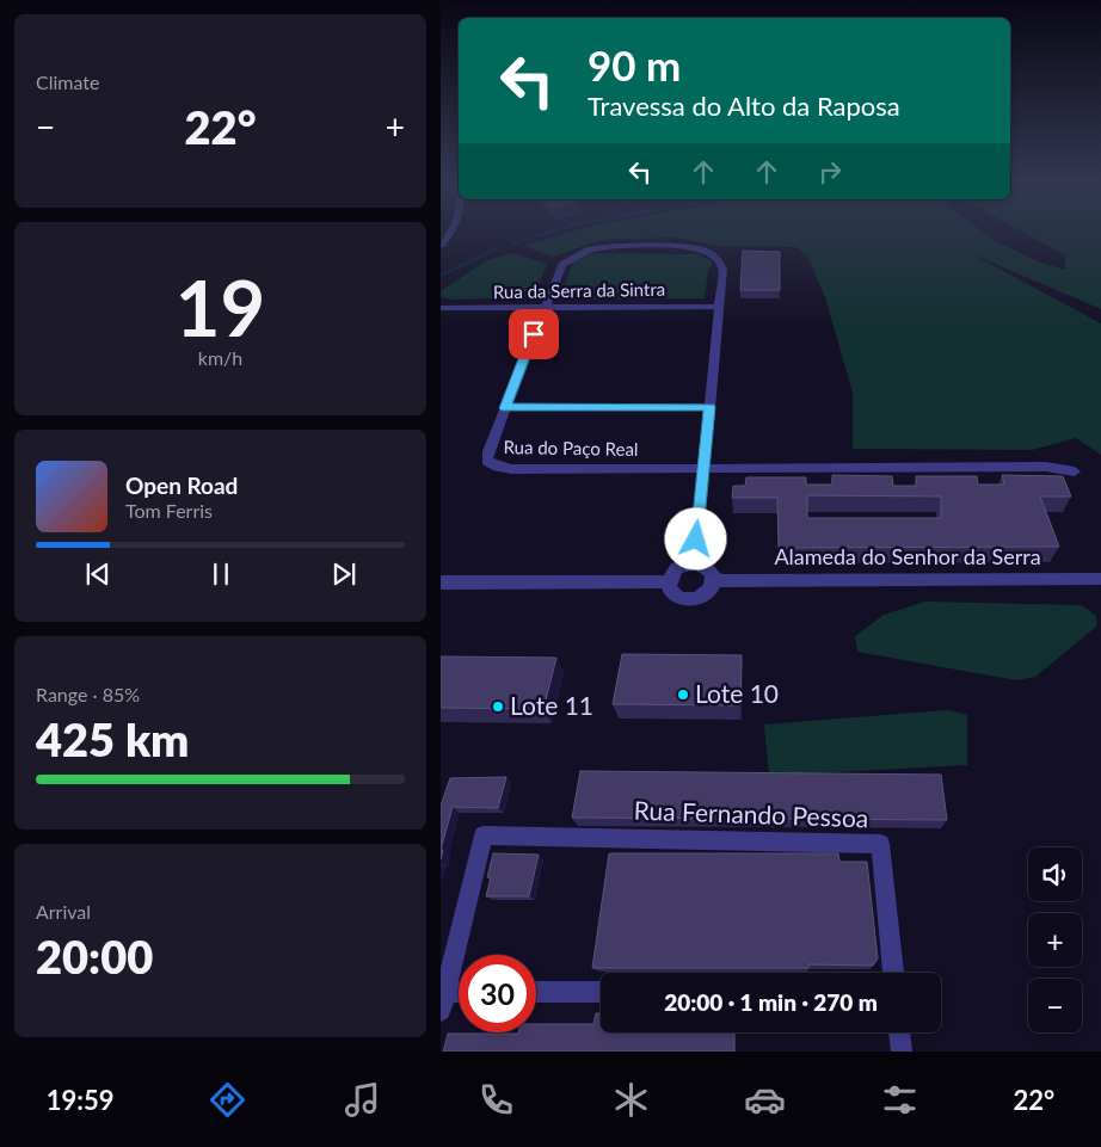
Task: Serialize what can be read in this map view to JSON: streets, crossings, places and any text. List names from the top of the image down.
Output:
{
  "streets": {
    "street": [
      "Rua da Serra da Sintra",
      "Rua do Paço Real",
      "Alameda do Senhor da Serra",
      "Rua Fernando Pessoa"
    ]
  },
  "crossings": [
    ["Rua da Serra da Sintra", "Rua do Paço Real"],
    ["Rua do Paço Real", "Alameda do Senhor da Serra"]
  ],
  "places": ["Lote 10", "Lote 11"],
  "page": {
    "tile": [
      "Climate",
      ["19", "km/h"],
      ["Range · 85%", "425 km"],
      ["Arrival", "20:00"]
    ],
    "turn": ["90 m", "Travessa do Alto da Raposa"],
    "heat": ["−", "22°", "+"],
    "song": ["Open Road", "Tom Ferris"],
    "map_buttons": ["+", "−"],
    "limit": "30",
    "trip": "20:00 · 1 min · 270 m",
    "tabs": ["19:59", "22°"]
  }
}
